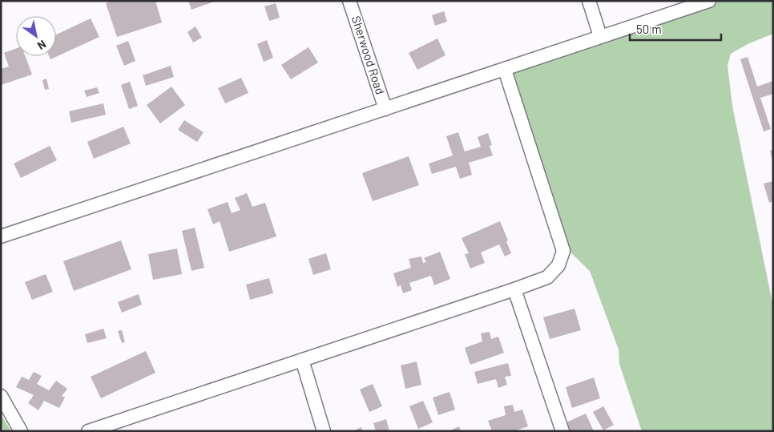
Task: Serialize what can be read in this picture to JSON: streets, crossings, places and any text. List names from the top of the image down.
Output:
{
  "streets": {
    "street": ["Sherwood Road"]
  },
  "scale_bar": "50 m",
  "north": "bottom right"
}
